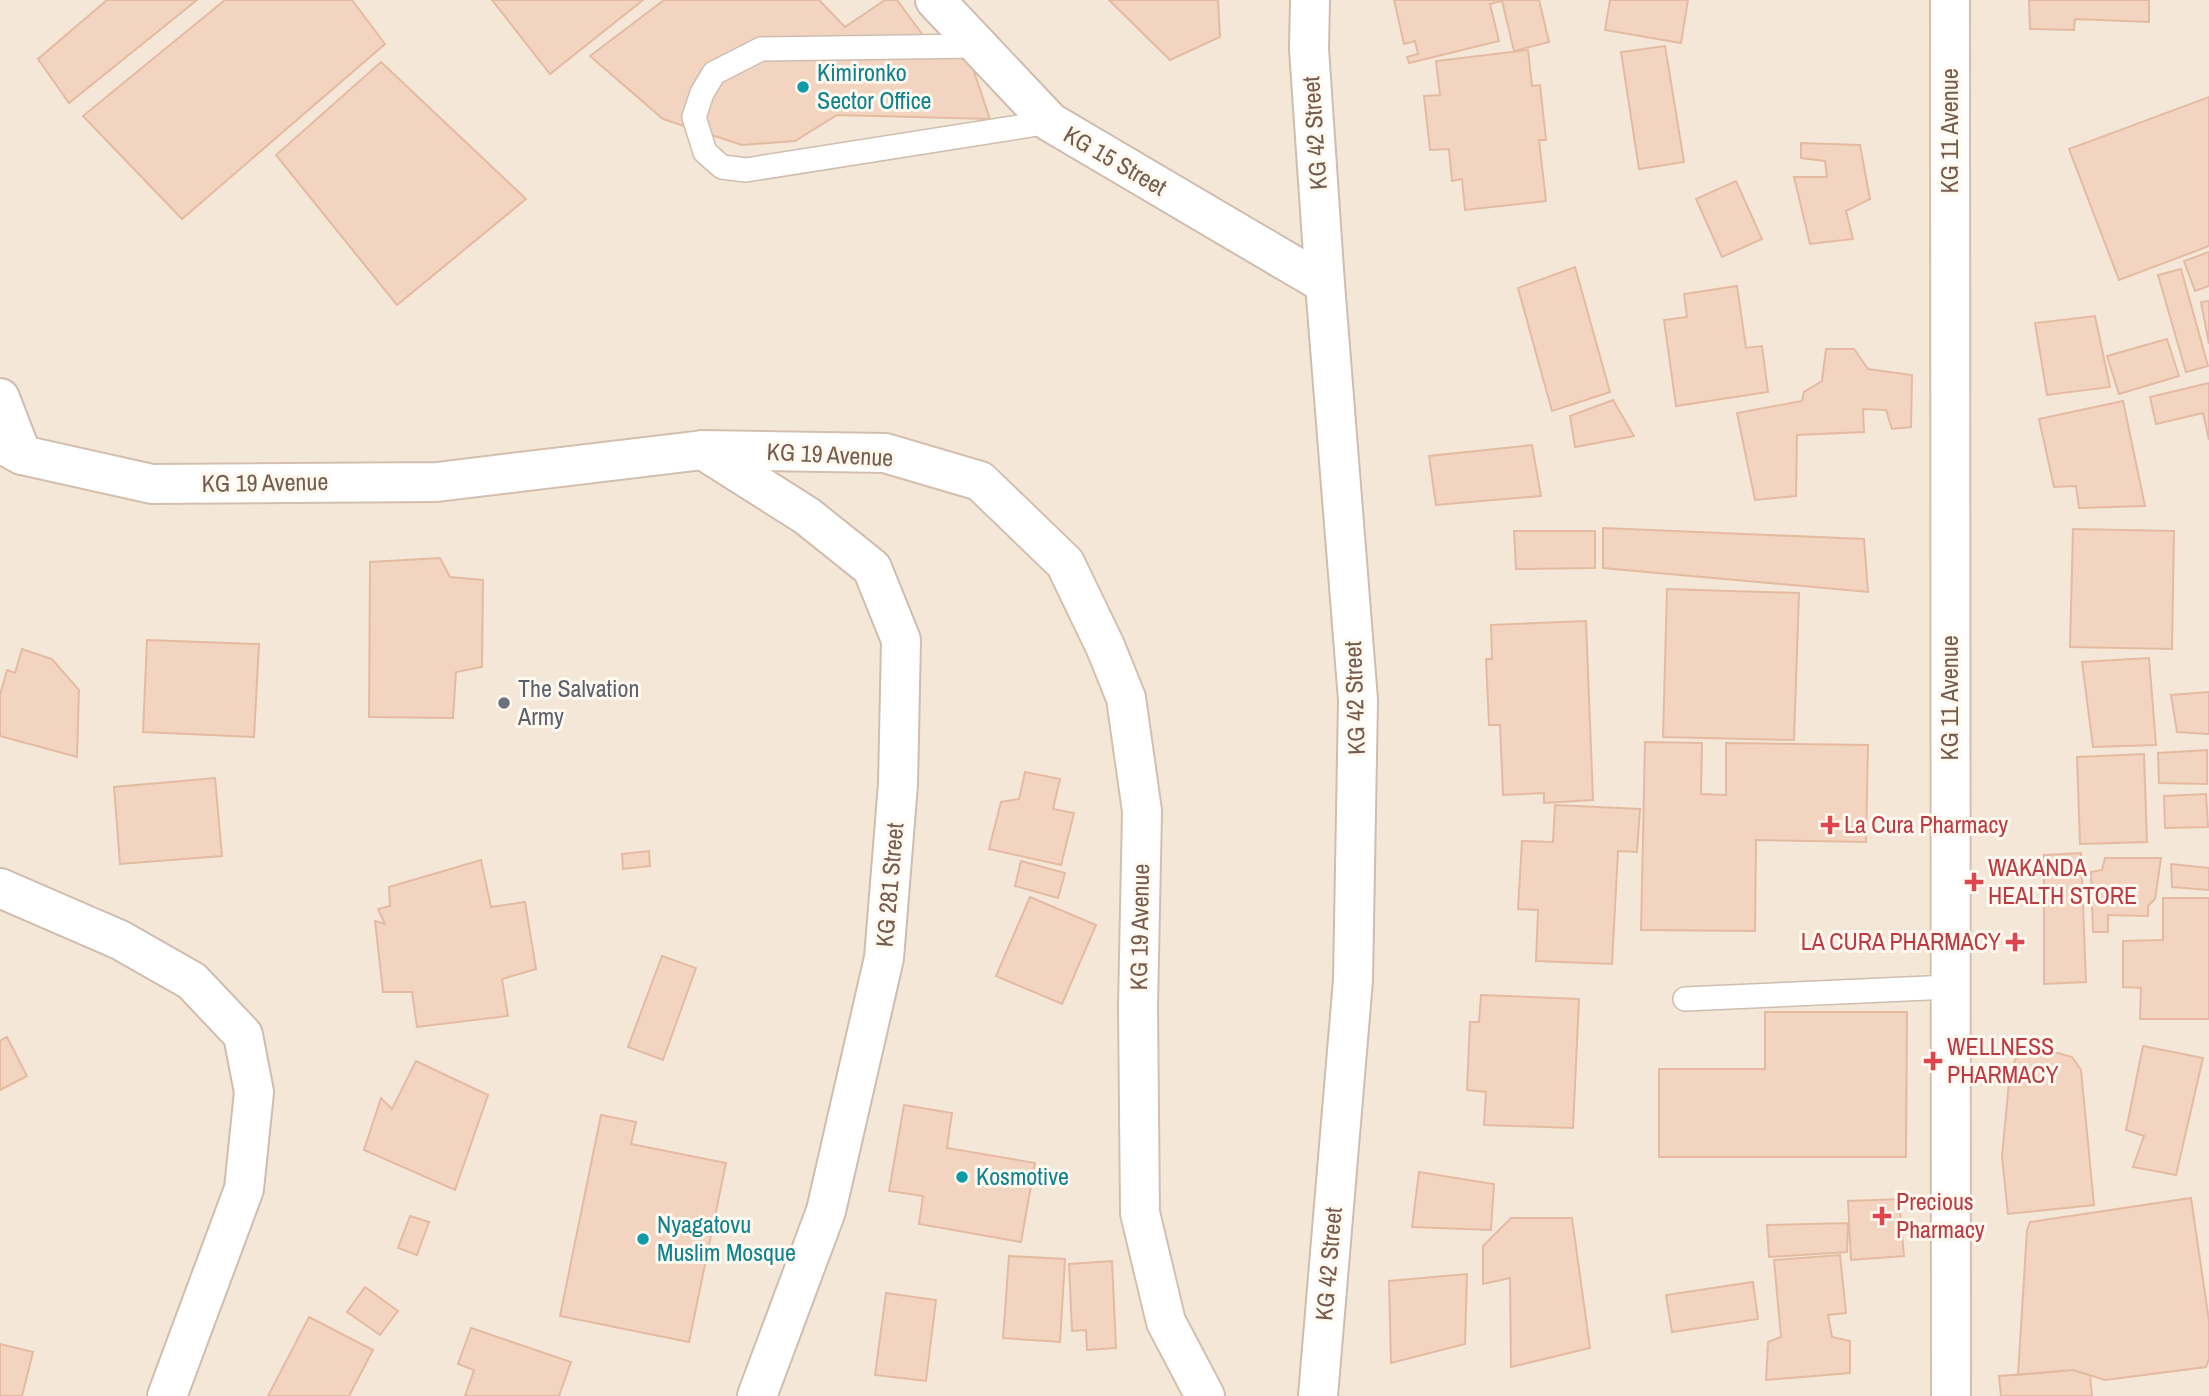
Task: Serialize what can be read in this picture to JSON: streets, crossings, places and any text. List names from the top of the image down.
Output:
{
  "streets": {
    "street": [
      "KG 11 Avenue",
      "KG 42 Street",
      "KG 15 Street",
      "KG 19 Avenue",
      "KG 281 Street"
    ]
  },
  "crossings": [
    ["KG 42 Street", "KG 15 Street"],
    ["KG 19 Avenue", "KG 281 Street"]
  ],
  "places": {
    "other": [
      "Kimironko Sector Office",
      "The Salvation Army",
      "Kosmotive",
      "Nyagatovu Muslim Mosque"
    ],
    "health": [
      "La Cura Pharmacy",
      "WAKANDA HEALTH STORE",
      "LA CURA PHARMACY",
      "WELLNESS PHARMACY",
      "Precious Pharmacy"
    ]
  }
}
